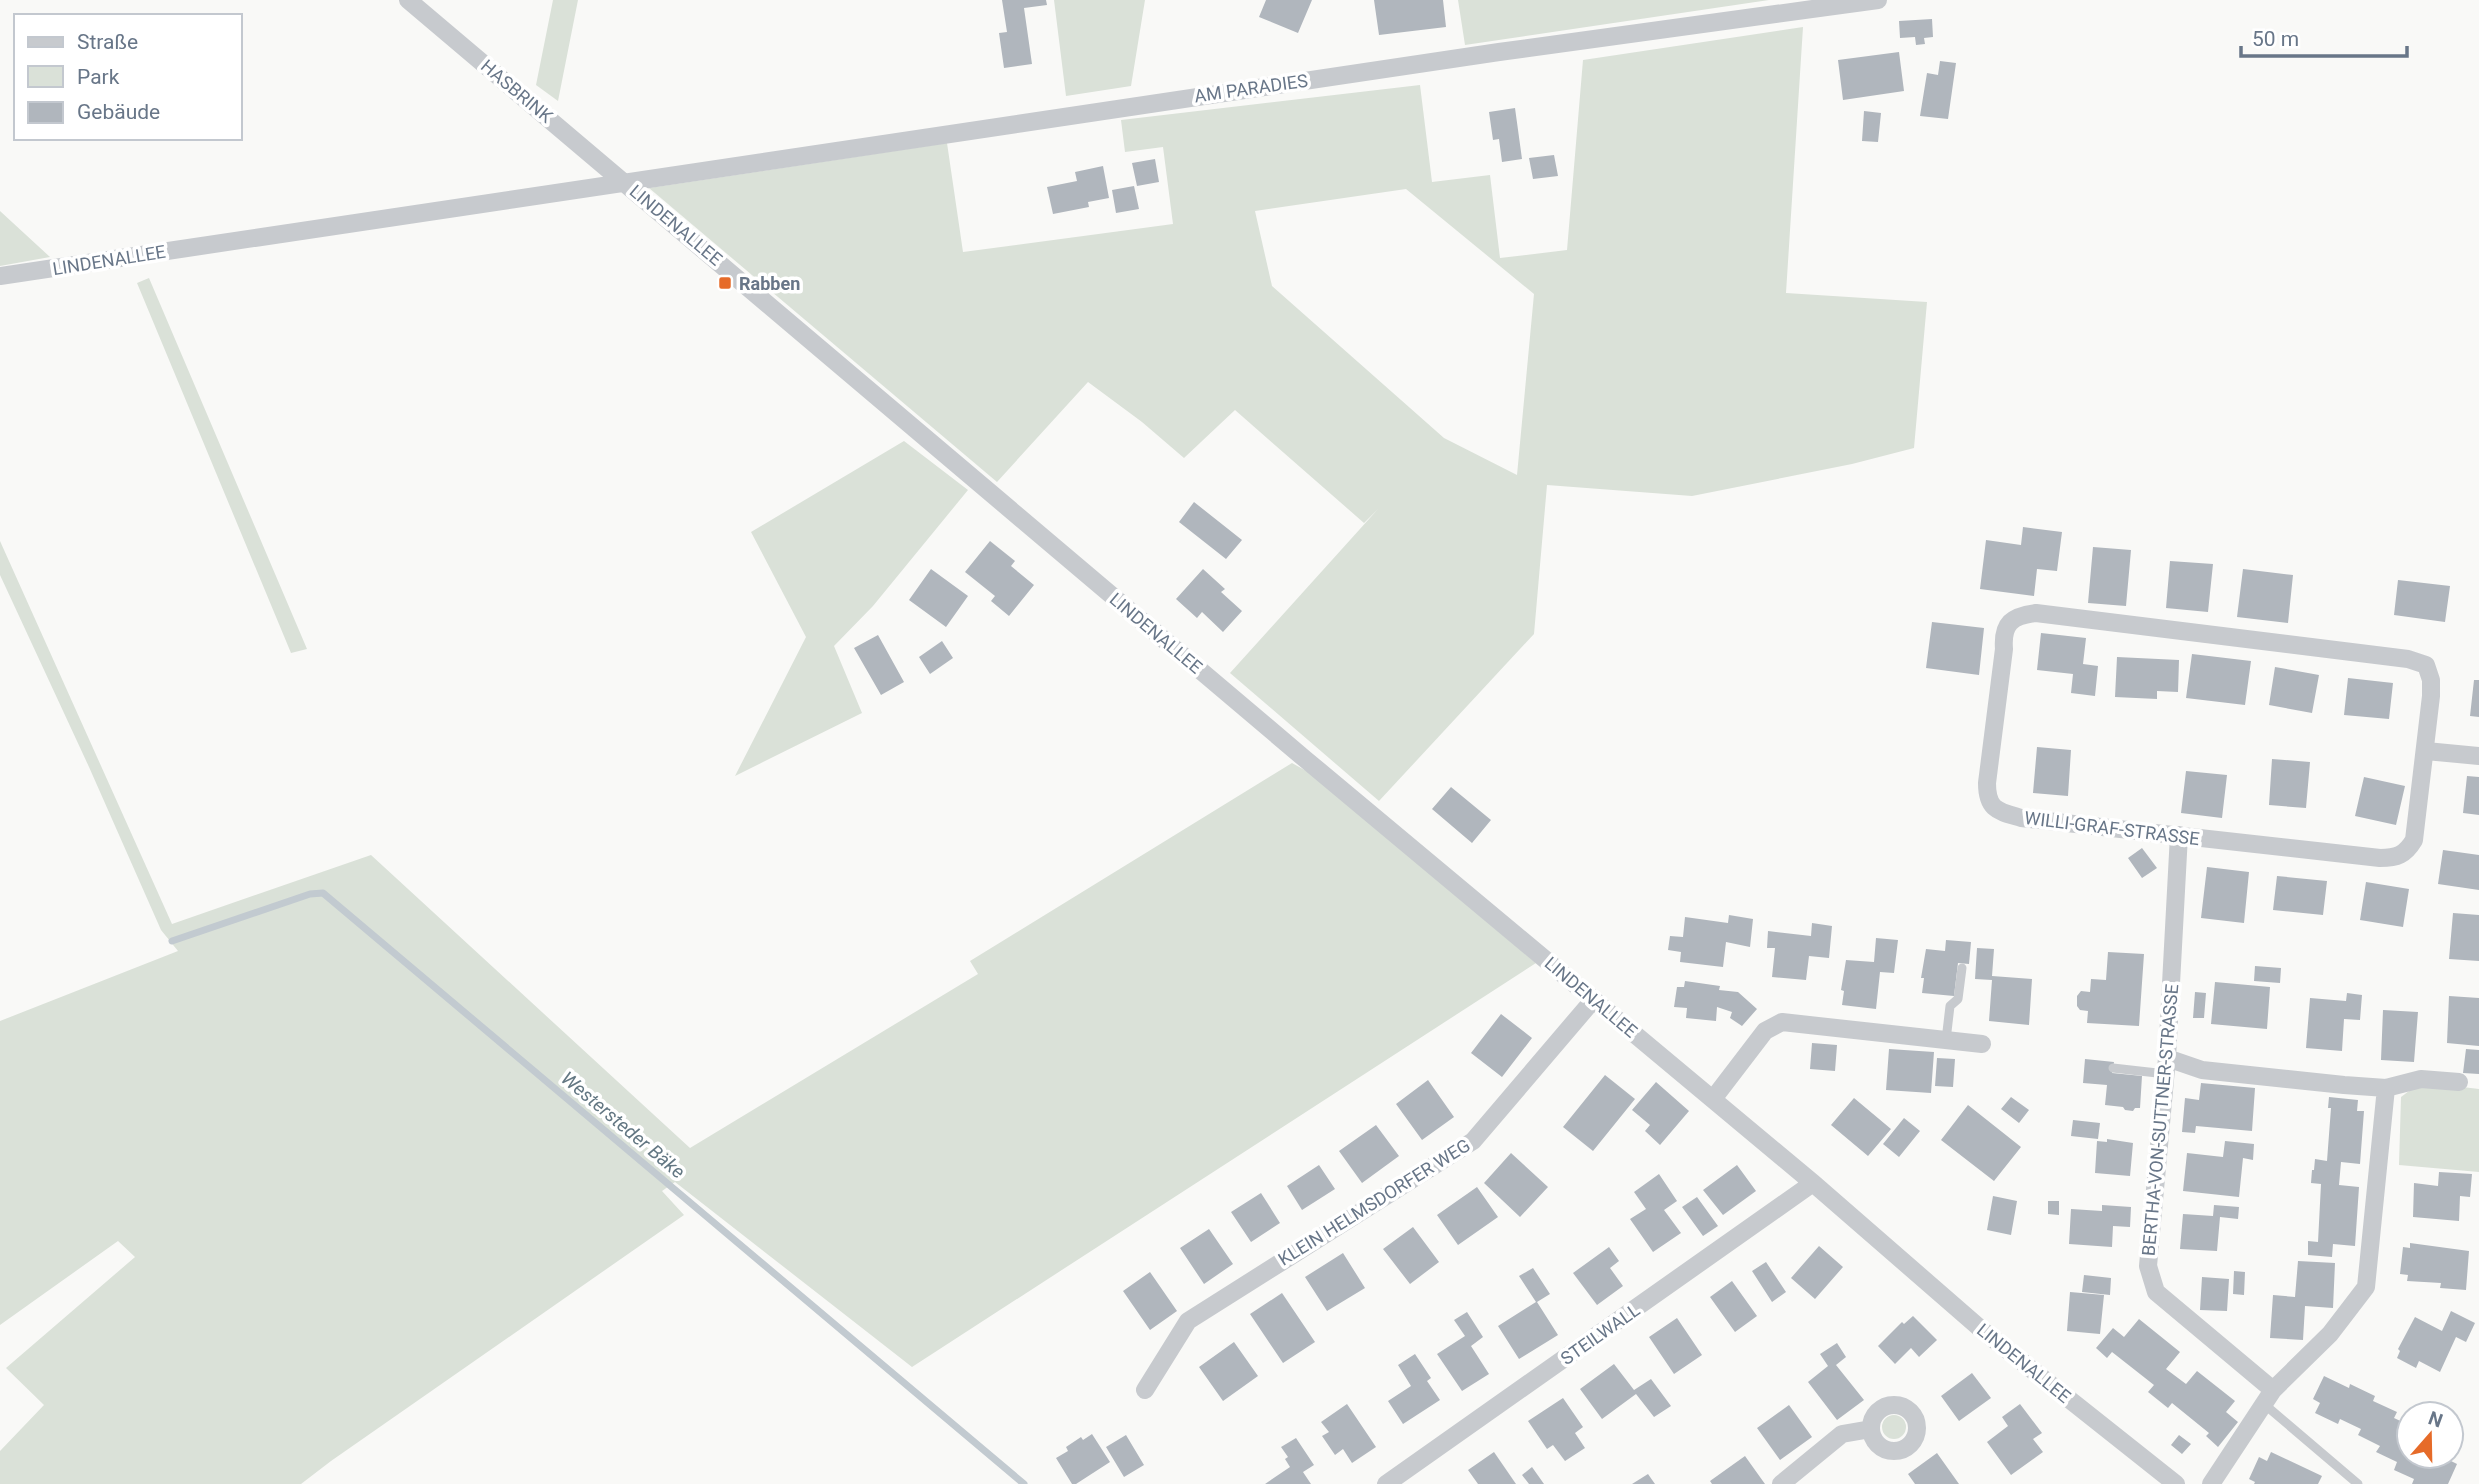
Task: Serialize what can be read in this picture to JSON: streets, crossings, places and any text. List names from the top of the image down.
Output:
{
  "streets": {
    "street": [
      "AM PARADIES",
      "HASBRINK",
      "LINDENALLEE",
      "WILLI-GRAF-STRASSE",
      "BERTHA-VON-SUTTNER-STRASSE",
      "KLEIN HELMSDORFER WEG",
      "STEILWALL"
    ]
  },
  "crossings": [
    ["AM PARADIES", "HASBRINK"],
    ["AM PARADIES", "LINDENALLEE"],
    ["HASBRINK", "LINDENALLEE"],
    ["LINDENALLEE", "KLEIN HELMSDORFER WEG"],
    ["LINDENALLEE", "STEILWALL"],
    ["WILLI-GRAF-STRASSE", "BERTHA-VON-SUTTNER-STRASSE"]
  ],
  "water": ["Westersteder Bäke"],
  "places": {
    "transit": ["Rabben"]
  },
  "legend": ["Straße", "Park", "Gebäude"],
  "scale_bar": "50 m",
  "north": "top"
}
